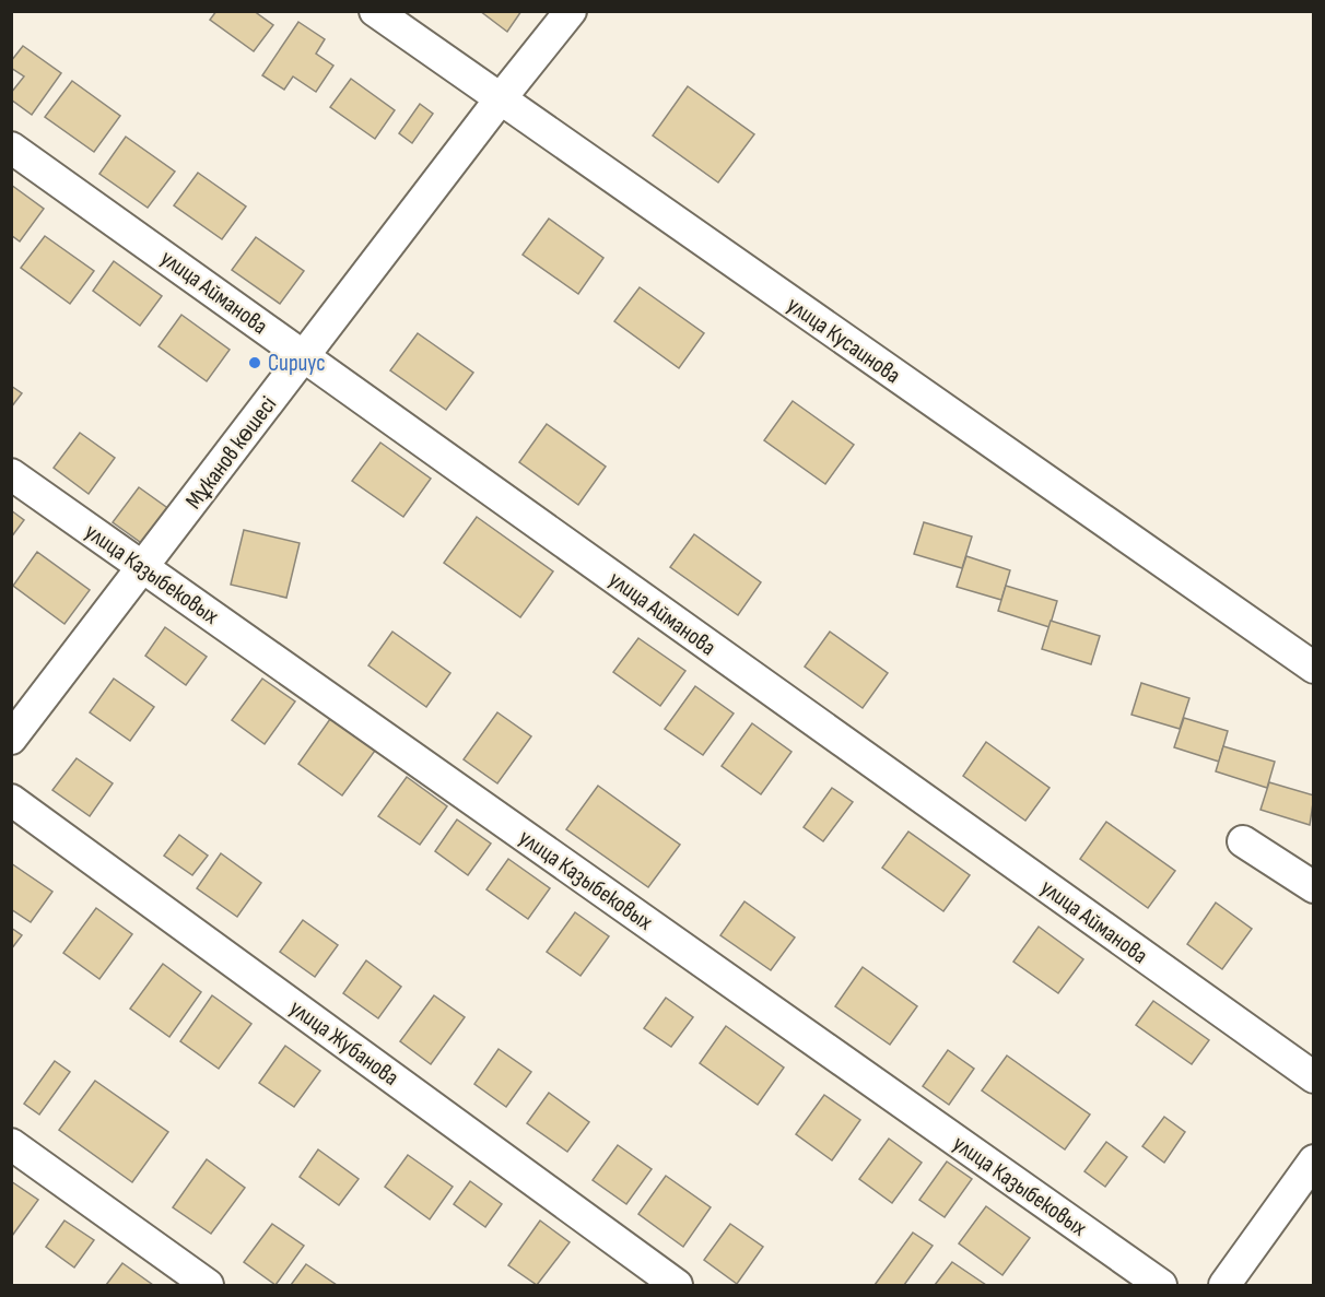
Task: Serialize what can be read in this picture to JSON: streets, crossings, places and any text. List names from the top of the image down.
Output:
{
  "streets": {
    "street": [
      "улица Айманова",
      "улица Кусаинова",
      "Мұканов көшесі",
      "улица Казыбековых",
      "улица Жубанова"
    ]
  },
  "crossings": [
    ["улица Айманова", "Мұканов көшесі"],
    ["улица Кусаинова", "Мұканов көшесі"],
    ["Мұканов көшесі", "улица Казыбековых"]
  ],
  "places": ["Сириус"]
}
